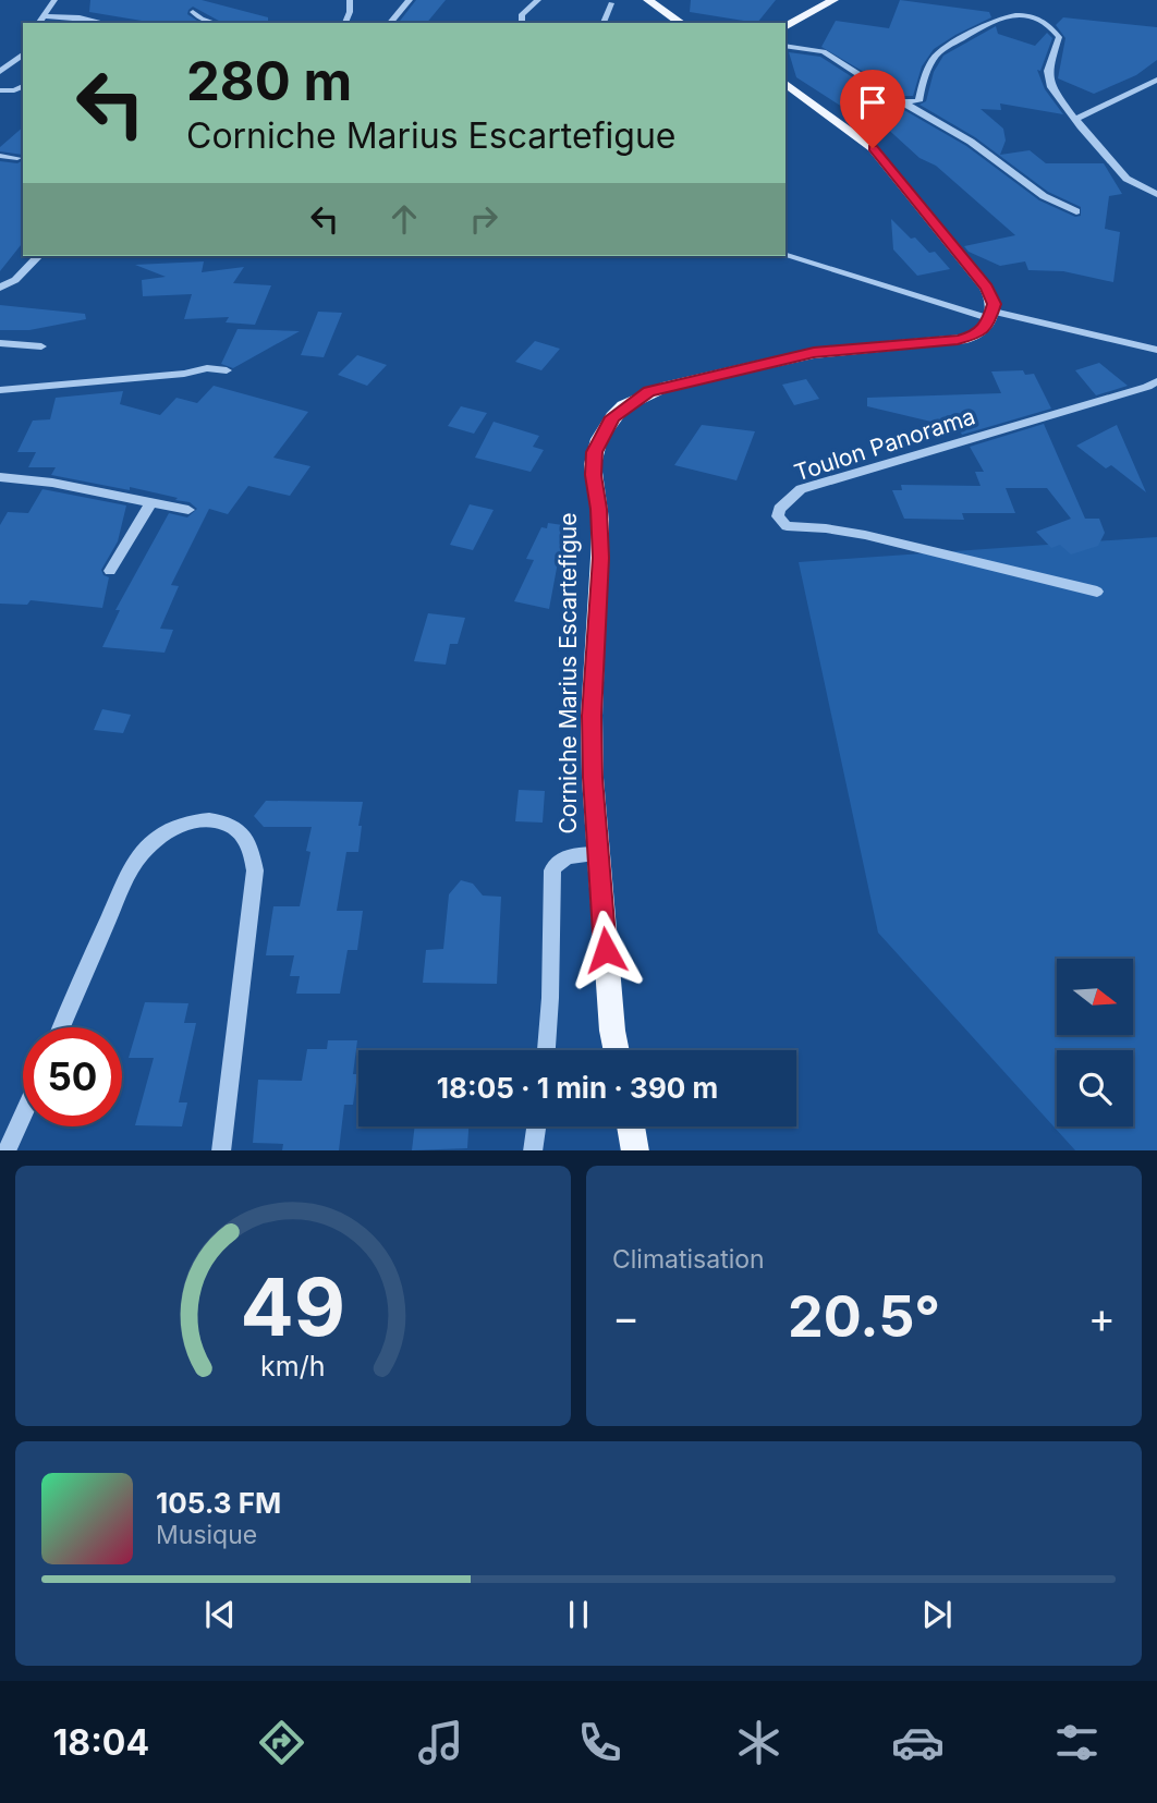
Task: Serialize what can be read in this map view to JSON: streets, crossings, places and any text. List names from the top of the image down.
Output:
{
  "streets": {
    "main road": ["Corniche Marius Escartefigue"],
    "street": ["Toulon Panorama"]
  },
  "north": "right",
  "page": {
    "turn": ["280 m", "Corniche Marius Escartefigue"],
    "limit": "50",
    "trip": "18:05 · 1 min · 390 m",
    "tile": "Climatisation",
    "heat": ["−", "20.5°", "+"],
    "song": ["105.3 FM", "Musique"],
    "tabs": "18:04",
    "gauge": ["49", "km/h"]
  }
}
